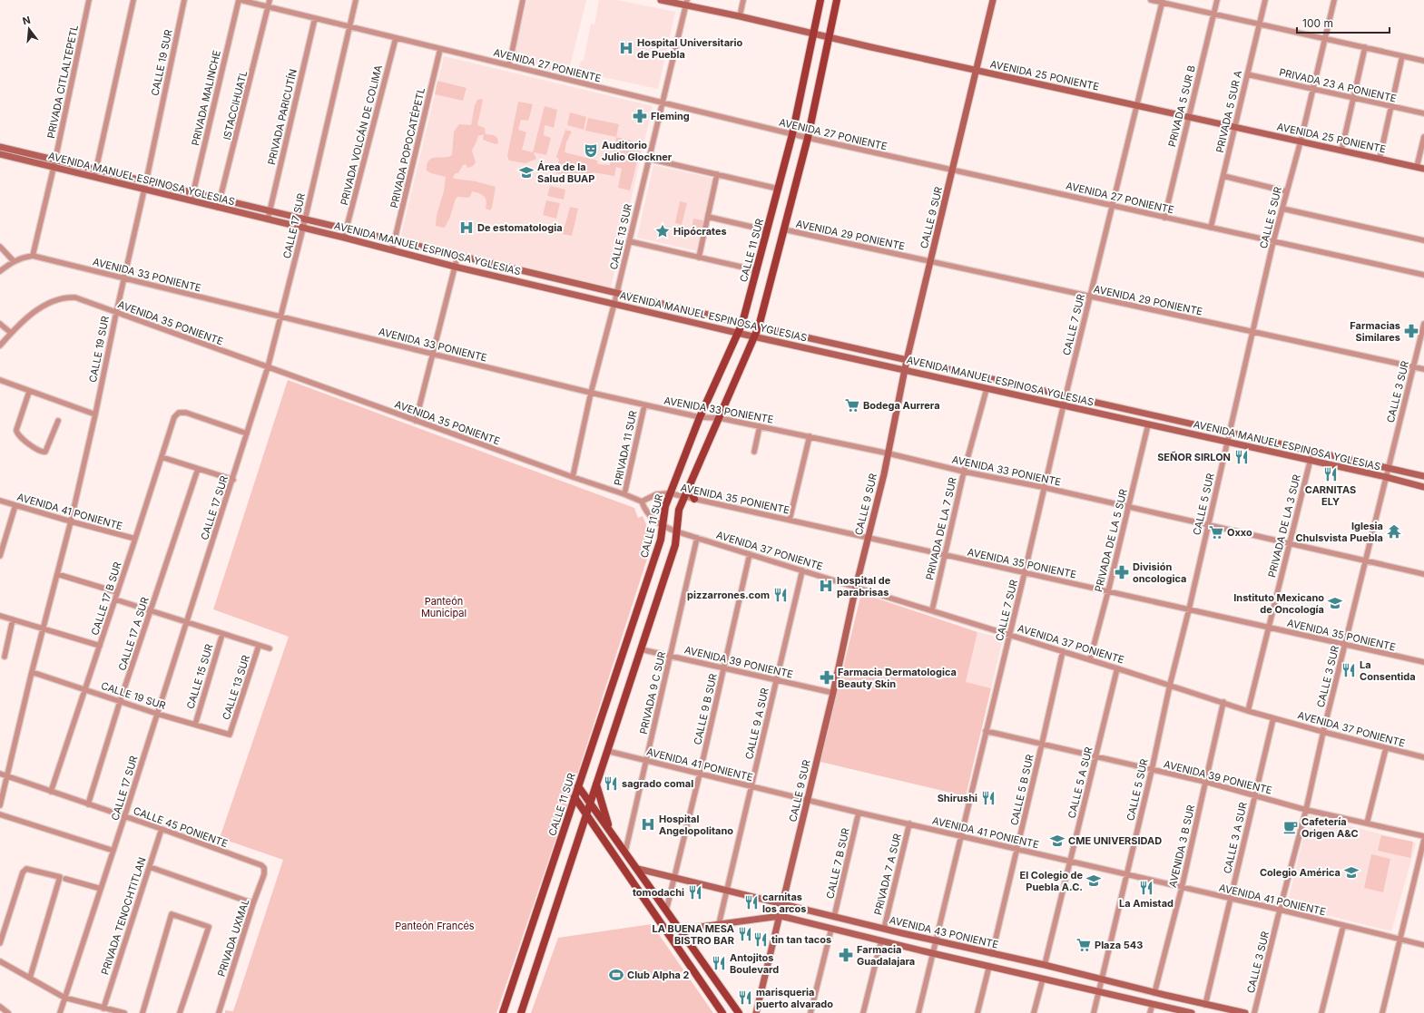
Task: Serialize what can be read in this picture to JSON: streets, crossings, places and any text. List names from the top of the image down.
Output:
{
  "streets": {
    "main road": [
      "AVENIDA 25 PONIENTE",
      "AVENIDA MANUEL ESPINOSA YGLESIAS",
      "CALLE 9 SUR",
      "CALLE 11 SUR",
      "AVENIDA 43 PONIENTE"
    ],
    "street": [
      "CALLE 19 SUR",
      "AVENIDA 27 PONIENTE",
      "PRIVADA CITLALTEPETL",
      "PRIVADA 23 A PONIENTE",
      "PRIVADA MALINCHE",
      "ISTACCIHUATL",
      "PRIVADA 5 SUR B",
      "PRIVADA 5 SUR A",
      "PRIVADA PARICUTÍN",
      "PRIVADA VOLCÁN DE COLIMA",
      "PRIVADA POPOCATÉPETL",
      "CALLE 5 SUR",
      "CALLE 17 SUR",
      "AVENIDA 29 PONIENTE",
      "CALLE 13 SUR",
      "AVENIDA 33 PONIENTE",
      "AVENIDA 35 PONIENTE",
      "CALLE 7 SUR",
      "CALLE 3 SUR",
      "PRIVADA 11 SUR",
      "AVENIDA 41 PONIENTE",
      "PRIVADA DE LA 3 SUR",
      "PRIVADA DE LA 7 SUR",
      "PRIVADA DE LA 5 SUR",
      "AVENIDA 37 PONIENTE",
      "CALLE 17 B SUR",
      "CALLE 17 A SUR",
      "AVENIDA 39 PONIENTE",
      "CALLE 15 SUR",
      "PRIVADA 9 C SUR",
      "CALLE 9 B SUR",
      "CALLE 9 A SUR",
      "CALLE 5 A SUR",
      "CALLE 5 B SUR",
      "CALLE 45 PONIENTE",
      "CALLE 3 A SUR",
      "AVENIDA 3 B SUR",
      "CALLE 7 B SUR",
      "PRIVADA 7 A SUR",
      "PRIVADA TENOCHTITLAN",
      "PRIVADA UXMAL"
    ]
  },
  "crossings": [
    ["CALLE 19 SUR", "AVENIDA MANUEL ESPINOSA YGLESIAS"],
    ["CALLE 19 SUR", "CALLE 17 SUR"],
    ["CALLE 19 SUR", "CALLE 13 SUR"],
    ["CALLE 19 SUR", "AVENIDA 33 PONIENTE"],
    ["CALLE 19 SUR", "AVENIDA 35 PONIENTE"],
    ["CALLE 19 SUR", "AVENIDA 41 PONIENTE"],
    ["CALLE 19 SUR", "CALLE 17 B SUR"],
    ["CALLE 19 SUR", "CALLE 17 A SUR"],
    ["CALLE 19 SUR", "CALLE 15 SUR"],
    ["CALLE 19 SUR", "CALLE 45 PONIENTE"],
    ["AVENIDA 27 PONIENTE", "PRIVADA MALINCHE"],
    ["AVENIDA 27 PONIENTE", "ISTACCIHUATL"],
    ["AVENIDA 27 PONIENTE", "PRIVADA 5 SUR B"],
    ["AVENIDA 27 PONIENTE", "PRIVADA 5 SUR A"],
    ["AVENIDA 27 PONIENTE", "PRIVADA PARICUTÍN"],
    ["AVENIDA 27 PONIENTE", "PRIVADA VOLCÁN DE COLIMA"],
    ["AVENIDA 27 PONIENTE", "PRIVADA POPOCATÉPETL"],
    ["AVENIDA 27 PONIENTE", "CALLE 9 SUR"],
    ["AVENIDA 27 PONIENTE", "CALLE 5 SUR"],
    ["AVENIDA 27 PONIENTE", "CALLE 17 SUR"],
    ["AVENIDA 27 PONIENTE", "CALLE 13 SUR"],
    ["AVENIDA 27 PONIENTE", "CALLE 11 SUR"],
    ["AVENIDA 27 PONIENTE", "CALLE 7 SUR"],
    ["AVENIDA 25 PONIENTE", "PRIVADA 5 SUR B"],
    ["AVENIDA 25 PONIENTE", "PRIVADA 5 SUR A"],
    ["AVENIDA 25 PONIENTE", "CALLE 9 SUR"],
    ["AVENIDA 25 PONIENTE", "CALLE 5 SUR"],
    ["AVENIDA 25 PONIENTE", "CALLE 13 SUR"],
    ["AVENIDA 25 PONIENTE", "CALLE 11 SUR"],
    ["AVENIDA 25 PONIENTE", "CALLE 7 SUR"],
    ["PRIVADA CITLALTEPETL", "AVENIDA MANUEL ESPINOSA YGLESIAS"],
    ["PRIVADA 23 A PONIENTE", "PRIVADA 5 SUR A"],
    ["PRIVADA 23 A PONIENTE", "CALLE 5 SUR"],
    ["PRIVADA MALINCHE", "AVENIDA MANUEL ESPINOSA YGLESIAS"],
    ["ISTACCIHUATL", "AVENIDA MANUEL ESPINOSA YGLESIAS"],
    ["PRIVADA PARICUTÍN", "AVENIDA MANUEL ESPINOSA YGLESIAS"],
    ["PRIVADA VOLCÁN DE COLIMA", "AVENIDA MANUEL ESPINOSA YGLESIAS"],
    ["PRIVADA POPOCATÉPETL", "AVENIDA MANUEL ESPINOSA YGLESIAS"],
    ["AVENIDA MANUEL ESPINOSA YGLESIAS", "CALLE 9 SUR"],
    ["AVENIDA MANUEL ESPINOSA YGLESIAS", "CALLE 5 SUR"],
    ["AVENIDA MANUEL ESPINOSA YGLESIAS", "CALLE 17 SUR"],
    ["AVENIDA MANUEL ESPINOSA YGLESIAS", "CALLE 13 SUR"],
    ["AVENIDA MANUEL ESPINOSA YGLESIAS", "CALLE 11 SUR"],
    ["AVENIDA MANUEL ESPINOSA YGLESIAS", "CALLE 7 SUR"],
    ["AVENIDA MANUEL ESPINOSA YGLESIAS", "CALLE 3 SUR"],
    ["AVENIDA MANUEL ESPINOSA YGLESIAS", "PRIVADA DE LA 3 SUR"],
    ["AVENIDA MANUEL ESPINOSA YGLESIAS", "PRIVADA DE LA 7 SUR"],
    ["AVENIDA MANUEL ESPINOSA YGLESIAS", "PRIVADA DE LA 5 SUR"],
    ["CALLE 9 SUR", "AVENIDA 29 PONIENTE"],
    ["CALLE 9 SUR", "AVENIDA 33 PONIENTE"],
    ["CALLE 9 SUR", "AVENIDA 35 PONIENTE"],
    ["CALLE 9 SUR", "AVENIDA 41 PONIENTE"],
    ["CALLE 9 SUR", "AVENIDA 37 PONIENTE"],
    ["CALLE 9 SUR", "AVENIDA 39 PONIENTE"],
    ["CALLE 9 SUR", "AVENIDA 43 PONIENTE"],
    ["CALLE 5 SUR", "AVENIDA 29 PONIENTE"],
    ["CALLE 5 SUR", "AVENIDA 33 PONIENTE"],
    ["CALLE 5 SUR", "AVENIDA 35 PONIENTE"],
    ["CALLE 5 SUR", "AVENIDA 41 PONIENTE"],
    ["CALLE 5 SUR", "AVENIDA 37 PONIENTE"],
    ["CALLE 5 SUR", "AVENIDA 39 PONIENTE"],
    ["CALLE 5 SUR", "AVENIDA 43 PONIENTE"],
    ["CALLE 17 SUR", "AVENIDA 33 PONIENTE"],
    ["CALLE 17 SUR", "AVENIDA 35 PONIENTE"],
    ["CALLE 17 SUR", "CALLE 17 B SUR"],
    ["CALLE 17 SUR", "CALLE 45 PONIENTE"],
    ["AVENIDA 29 PONIENTE", "CALLE 7 SUR"],
    ["AVENIDA 29 PONIENTE", "CALLE 3 SUR"],
    ["CALLE 13 SUR", "AVENIDA 33 PONIENTE"],
    ["CALLE 13 SUR", "AVENIDA 35 PONIENTE"],
    ["CALLE 11 SUR", "AVENIDA 33 PONIENTE"],
    ["CALLE 11 SUR", "AVENIDA 35 PONIENTE"],
    ["CALLE 11 SUR", "AVENIDA 37 PONIENTE"],
    ["AVENIDA 33 PONIENTE", "CALLE 7 SUR"],
    ["AVENIDA 33 PONIENTE", "CALLE 3 SUR"],
    ["AVENIDA 33 PONIENTE", "PRIVADA 11 SUR"],
    ["AVENIDA 33 PONIENTE", "PRIVADA DE LA 3 SUR"],
    ["AVENIDA 33 PONIENTE", "PRIVADA DE LA 7 SUR"],
    ["AVENIDA 33 PONIENTE", "PRIVADA DE LA 5 SUR"],
    ["AVENIDA 35 PONIENTE", "CALLE 7 SUR"],
    ["AVENIDA 35 PONIENTE", "CALLE 3 SUR"],
    ["AVENIDA 35 PONIENTE", "PRIVADA 11 SUR"],
    ["AVENIDA 35 PONIENTE", "PRIVADA DE LA 3 SUR"],
    ["AVENIDA 35 PONIENTE", "PRIVADA DE LA 7 SUR"],
    ["AVENIDA 35 PONIENTE", "PRIVADA DE LA 5 SUR"],
    ["AVENIDA 35 PONIENTE", "AVENIDA 37 PONIENTE"],
    ["CALLE 7 SUR", "AVENIDA 41 PONIENTE"],
    ["CALLE 7 SUR", "AVENIDA 37 PONIENTE"],
    ["CALLE 7 SUR", "AVENIDA 39 PONIENTE"],
    ["CALLE 7 SUR", "AVENIDA 43 PONIENTE"],
    ["CALLE 3 SUR", "AVENIDA 41 PONIENTE"],
    ["CALLE 3 SUR", "AVENIDA 37 PONIENTE"],
    ["CALLE 3 SUR", "AVENIDA 39 PONIENTE"],
    ["AVENIDA 41 PONIENTE", "CALLE 17 B SUR"],
    ["AVENIDA 41 PONIENTE", "PRIVADA 9 C SUR"],
    ["AVENIDA 41 PONIENTE", "CALLE 9 B SUR"],
    ["AVENIDA 41 PONIENTE", "CALLE 9 A SUR"],
    ["AVENIDA 41 PONIENTE", "CALLE 5 A SUR"],
    ["AVENIDA 41 PONIENTE", "CALLE 5 B SUR"],
    ["AVENIDA 41 PONIENTE", "CALLE 3 A SUR"],
    ["AVENIDA 41 PONIENTE", "AVENIDA 3 B SUR"],
    ["AVENIDA 41 PONIENTE", "CALLE 7 B SUR"],
    ["AVENIDA 41 PONIENTE", "PRIVADA 7 A SUR"],
    ["PRIVADA DE LA 3 SUR", "AVENIDA 37 PONIENTE"],
    ["PRIVADA DE LA 7 SUR", "AVENIDA 37 PONIENTE"],
    ["PRIVADA DE LA 5 SUR", "AVENIDA 37 PONIENTE"],
    ["AVENIDA 37 PONIENTE", "PRIVADA 9 C SUR"],
    ["AVENIDA 37 PONIENTE", "CALLE 9 B SUR"],
    ["AVENIDA 37 PONIENTE", "CALLE 9 A SUR"],
    ["AVENIDA 37 PONIENTE", "CALLE 5 A SUR"],
    ["AVENIDA 37 PONIENTE", "CALLE 5 B SUR"],
    ["AVENIDA 37 PONIENTE", "CALLE 3 A SUR"],
    ["AVENIDA 37 PONIENTE", "AVENIDA 3 B SUR"],
    ["CALLE 17 B SUR", "CALLE 45 PONIENTE"],
    ["CALLE 17 A SUR", "CALLE 45 PONIENTE"],
    ["AVENIDA 39 PONIENTE", "PRIVADA 9 C SUR"],
    ["AVENIDA 39 PONIENTE", "CALLE 9 B SUR"],
    ["AVENIDA 39 PONIENTE", "CALLE 9 A SUR"],
    ["AVENIDA 39 PONIENTE", "CALLE 5 A SUR"],
    ["AVENIDA 39 PONIENTE", "CALLE 5 B SUR"],
    ["AVENIDA 39 PONIENTE", "CALLE 3 A SUR"],
    ["AVENIDA 39 PONIENTE", "AVENIDA 3 B SUR"],
    ["CALLE 9 B SUR", "AVENIDA 43 PONIENTE"],
    ["CALLE 9 A SUR", "AVENIDA 43 PONIENTE"],
    ["CALLE 5 A SUR", "AVENIDA 43 PONIENTE"],
    ["CALLE 5 B SUR", "AVENIDA 43 PONIENTE"],
    ["CALLE 45 PONIENTE", "PRIVADA TENOCHTITLAN"],
    ["CALLE 45 PONIENTE", "PRIVADA UXMAL"],
    ["CALLE 3 A SUR", "AVENIDA 43 PONIENTE"],
    ["AVENIDA 3 B SUR", "AVENIDA 43 PONIENTE"],
    ["CALLE 7 B SUR", "AVENIDA 43 PONIENTE"],
    ["PRIVADA 7 A SUR", "AVENIDA 43 PONIENTE"]
  ],
  "parks": ["Panteón Municipal", "Panteón Francés"],
  "places": {
    "hospital": [
      "Hospital Universitario de Puebla",
      "De estomatologia",
      "hospital de parabrisas",
      "Hospital Angelopolitano"
    ],
    "pharmacy": [
      "Fleming",
      "Farmacias Similares",
      "División oncologica",
      "Farmacia Dermatologica Beauty Skin",
      "Farmacia Guadalajara"
    ],
    "theatre": ["Auditorio Julio Glockner"],
    "school or university": [
      "Área de la Salud BUAP",
      "Instituto Mexicano de Oncología",
      "CME UNIVERSIDAD",
      "Colegio América",
      "El Colegio de Puebla A.C."
    ],
    "place": ["Hipócrates"],
    "supermarket": ["Bodega Aurrera", "Oxxo", "Plaza 543"],
    "restaurant": [
      "SEÑOR SIRLON",
      "CARNITAS ELY",
      "pizzarrones.com",
      "La Consentida",
      "sagrado comal",
      "Shirushi",
      "La Amistad",
      "tomodachi",
      "carnitas los arcos",
      "LA BUENA MESA BISTRO BAR",
      "tin tan tacos",
      "Antojitos Boulevard",
      "marisqueria puerto alvarado"
    ],
    "temple": ["Iglesia Chulsvista Puebla"],
    "cafe": ["Cafetería Origen A&C"],
    "sports": ["Club Alpha 2"]
  },
  "scale_bar": "100 m",
  "north": "top"
}
